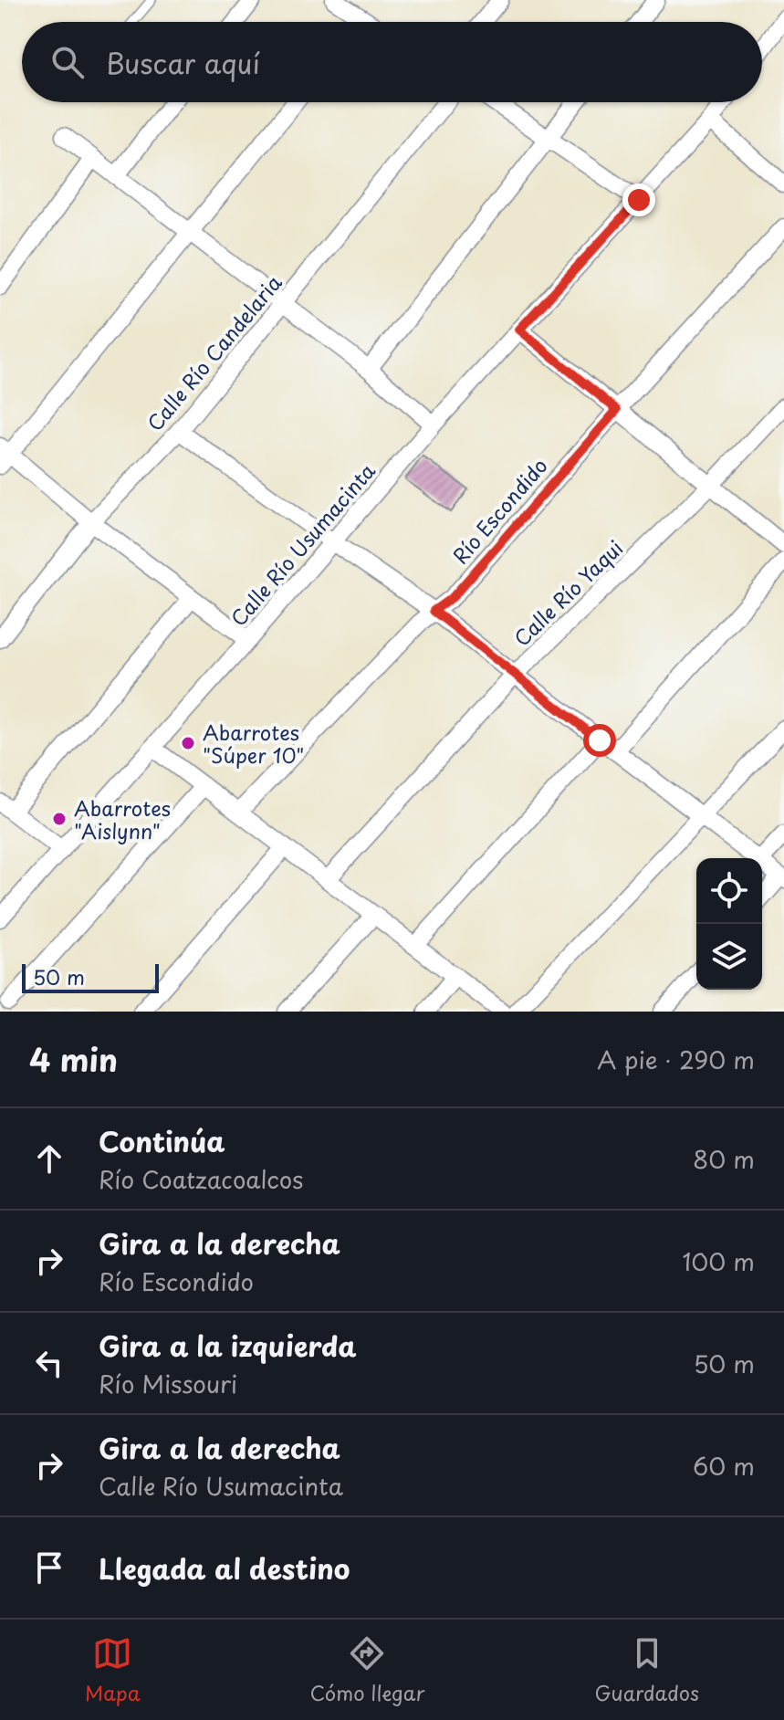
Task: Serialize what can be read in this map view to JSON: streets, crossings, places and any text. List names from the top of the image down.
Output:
{
  "streets": {
    "street": [
      "Calle Río Candelaria",
      "Río Escondido",
      "Calle Río Usumacinta",
      "Calle Río Yaqui"
    ]
  },
  "places": ["Abarrotes \"Súper 10\"", "Abarrotes \"Aislynn\""],
  "scale_bar": "50 m",
  "page": {
    "search": "Buscar aquí",
    "scale": "50 m",
    "heading": ["4 min", "A pie · 290 m"],
    "list": [
      ["Continúa", "Río Coatzacoalcos", "80 m"],
      ["Gira a la derecha", "Río Escondido", "100 m"],
      ["Gira a la izquierda", "Río Missouri", "50 m"],
      ["Gira a la derecha", "Calle Río Usumacinta", "60 m"],
      "Llegada al destino"
    ],
    "nav": ["Mapa", "Cómo llegar", "Guardados"]
  }
}
